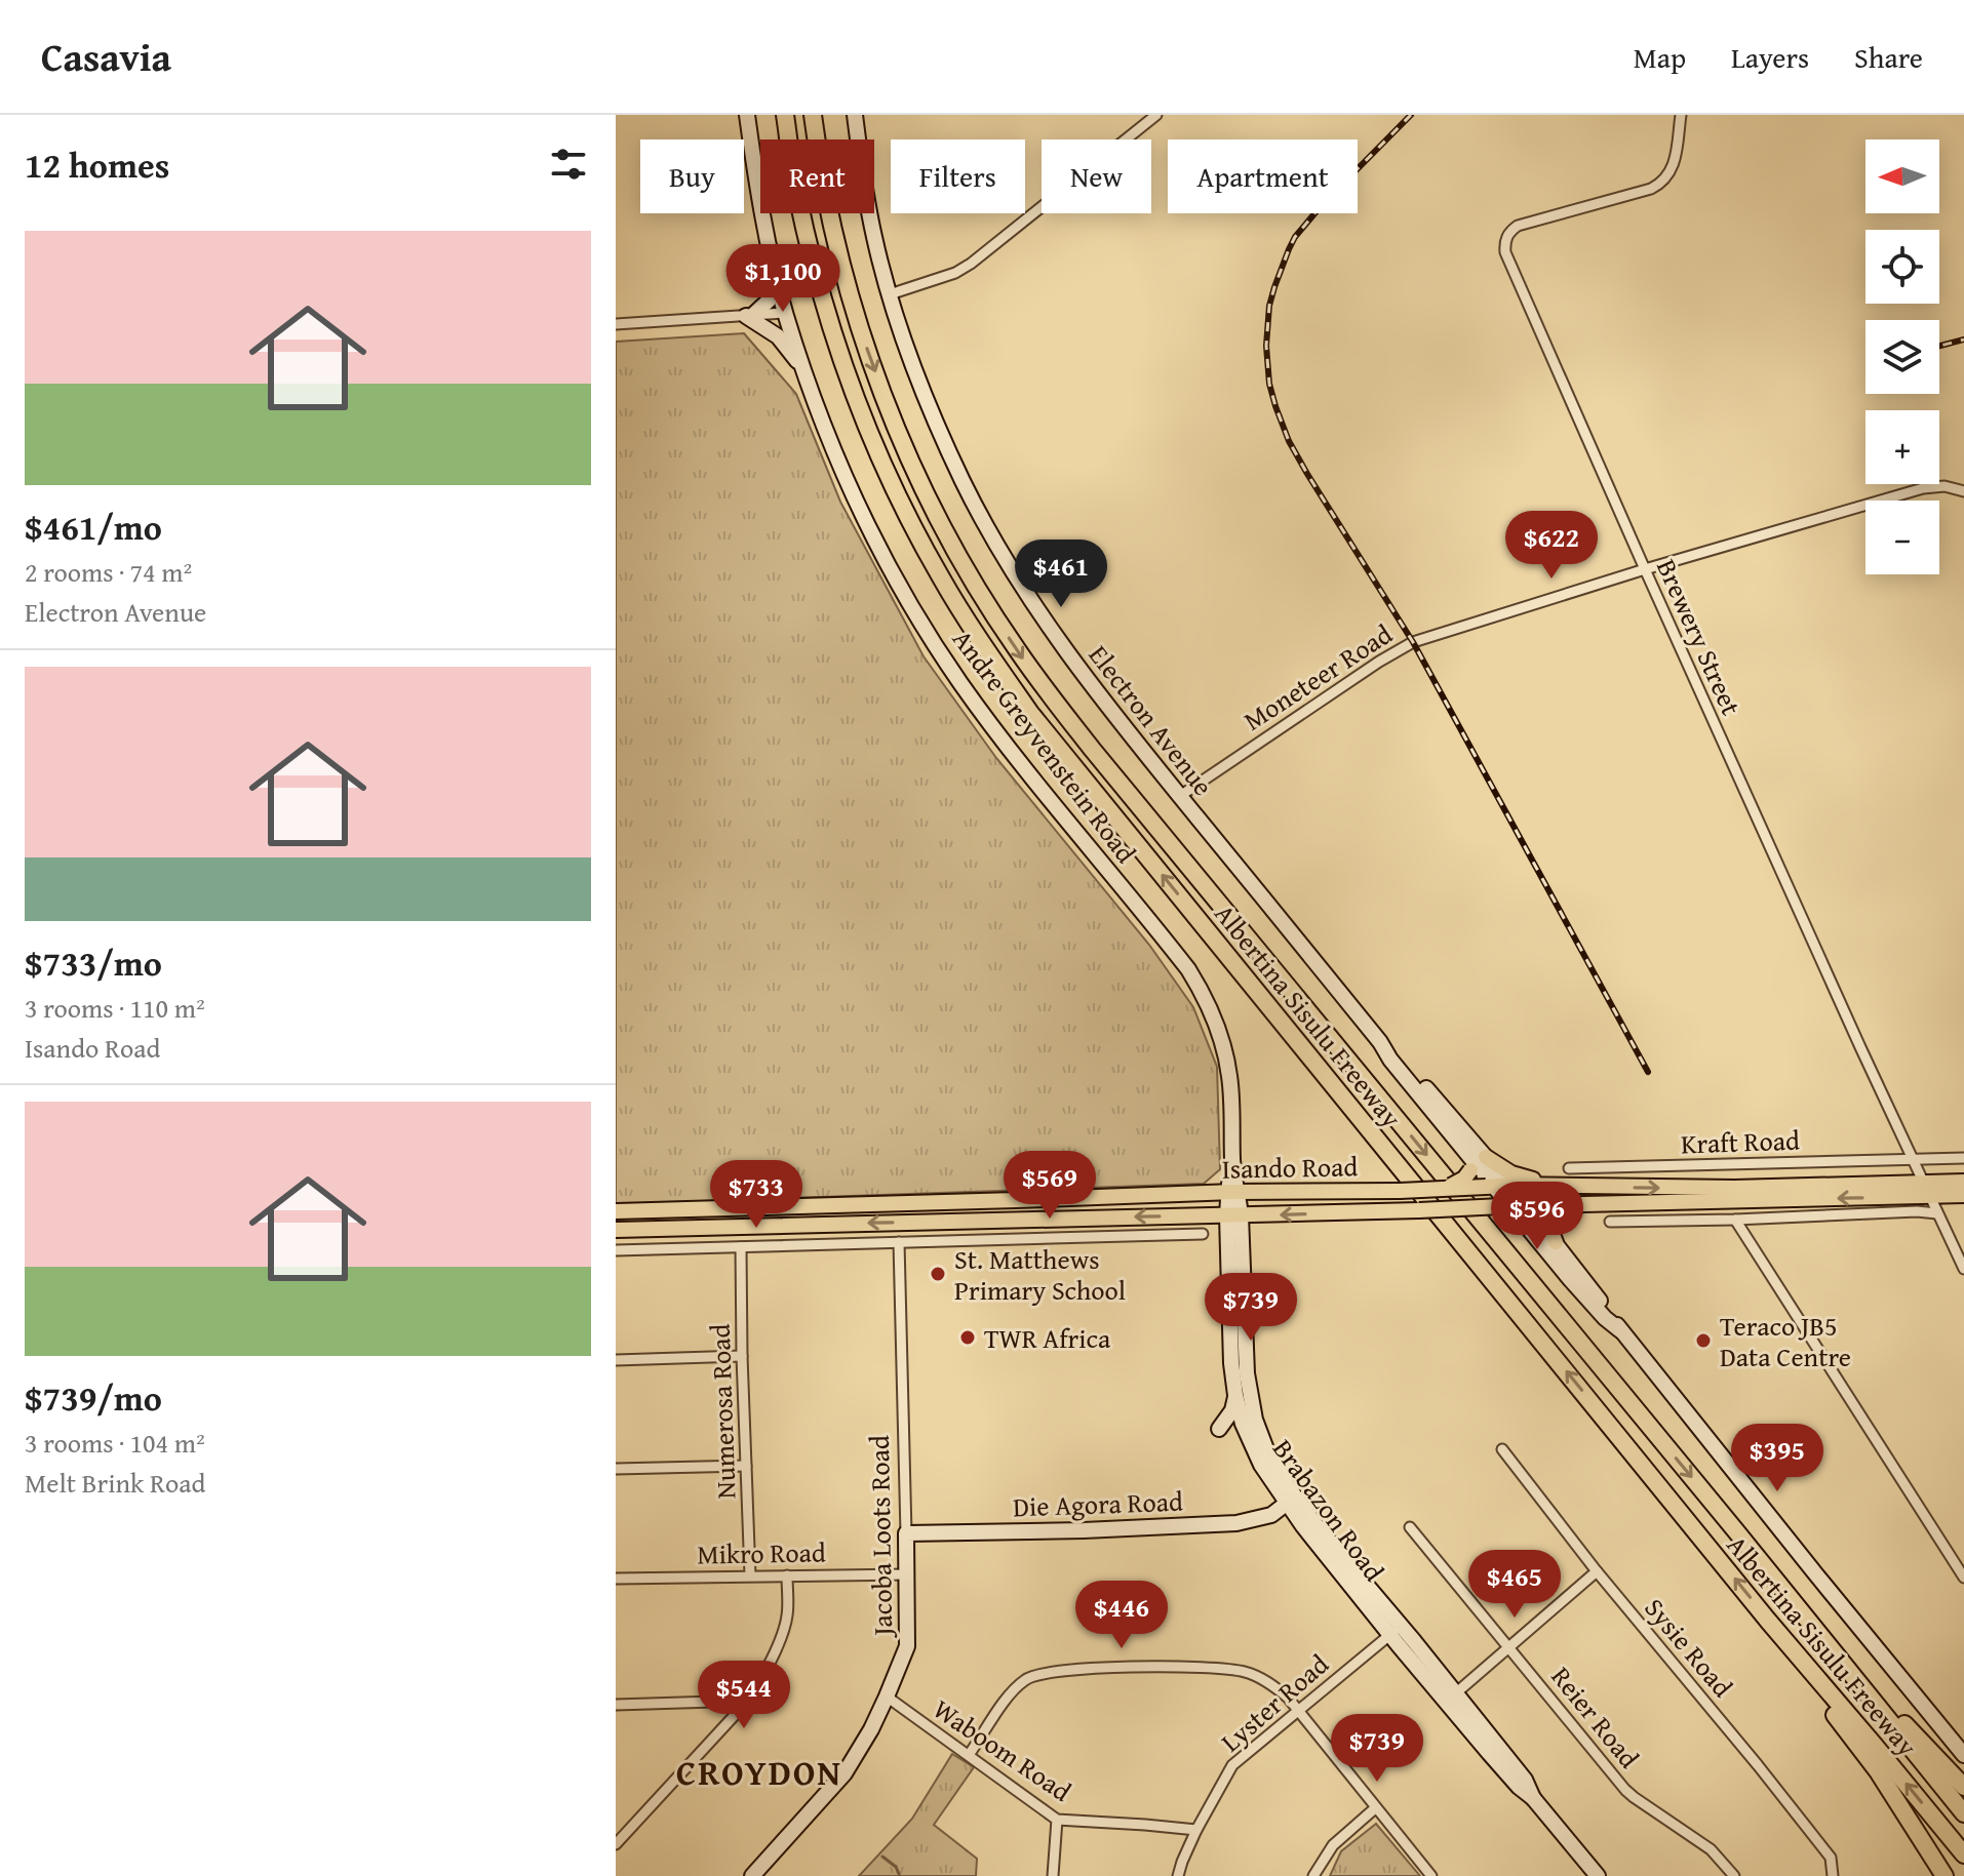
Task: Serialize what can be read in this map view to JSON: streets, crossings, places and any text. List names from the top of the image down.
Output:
{
  "streets": {
    "highway": ["Albertina Sisulu Freeway"],
    "main road": [
      "Electron Avenue",
      "Andre Greyvenstein Road",
      "Isando Road",
      "Die Agora Road",
      "Brabazon Road",
      "Jacoba Loots Road"
    ],
    "street": [
      "Brewery Street",
      "Moneteer Road",
      "Kraft Road",
      "Numerosa Road",
      "Mikro Road",
      "Sysie Road",
      "Lyster Road",
      "Reier Road",
      "Waboom Road"
    ]
  },
  "crossings": [
    ["Brewery Street", "Moneteer Road"],
    ["Brewery Street", "Kraft Road"],
    ["Brewery Street", "Isando Road"],
    ["Moneteer Road", "Electron Avenue"],
    ["Electron Avenue", "Isando Road"],
    ["Andre Greyvenstein Road", "Isando Road"],
    ["Andre Greyvenstein Road", "Brabazon Road"],
    ["Isando Road", "Brabazon Road"],
    ["Numerosa Road", "Mikro Road"],
    ["Die Agora Road", "Brabazon Road"],
    ["Die Agora Road", "Jacoba Loots Road"],
    ["Brabazon Road", "Lyster Road"],
    ["Jacoba Loots Road", "Mikro Road"],
    ["Jacoba Loots Road", "Waboom Road"],
    ["Lyster Road", "Waboom Road"]
  ],
  "districts": ["CROYDON"],
  "places": ["St. Matthews Primary School", "TWR Africa", "Teraco JB5 Data Centre"],
  "north": "left",
  "page": {
    "header": "Casavia",
    "nav": ["Map", "Layers", "Share"],
    "heading": "12 homes",
    "map_buttons": ["+", "−"],
    "chip": [
      "Buy",
      "Rent",
      "Filters",
      "New",
      "Apartment"
    ],
    "list": [
      {
        "name": "$461/mo",
        "note": "2 rooms · 74 m² · Electron Avenue"
      },
      {
        "name": "$733/mo",
        "note": "3 rooms · 110 m² · Isando Road"
      },
      {
        "name": "$739/mo",
        "note": "3 rooms · 104 m² · Melt Brink Road"
      }
    ],
    "price": [
      "$1,100",
      "$622",
      "$461",
      "$569",
      "$733",
      "$596",
      "$739",
      "$395",
      "$465",
      "$446",
      "$544",
      "$739"
    ]
  }
}
